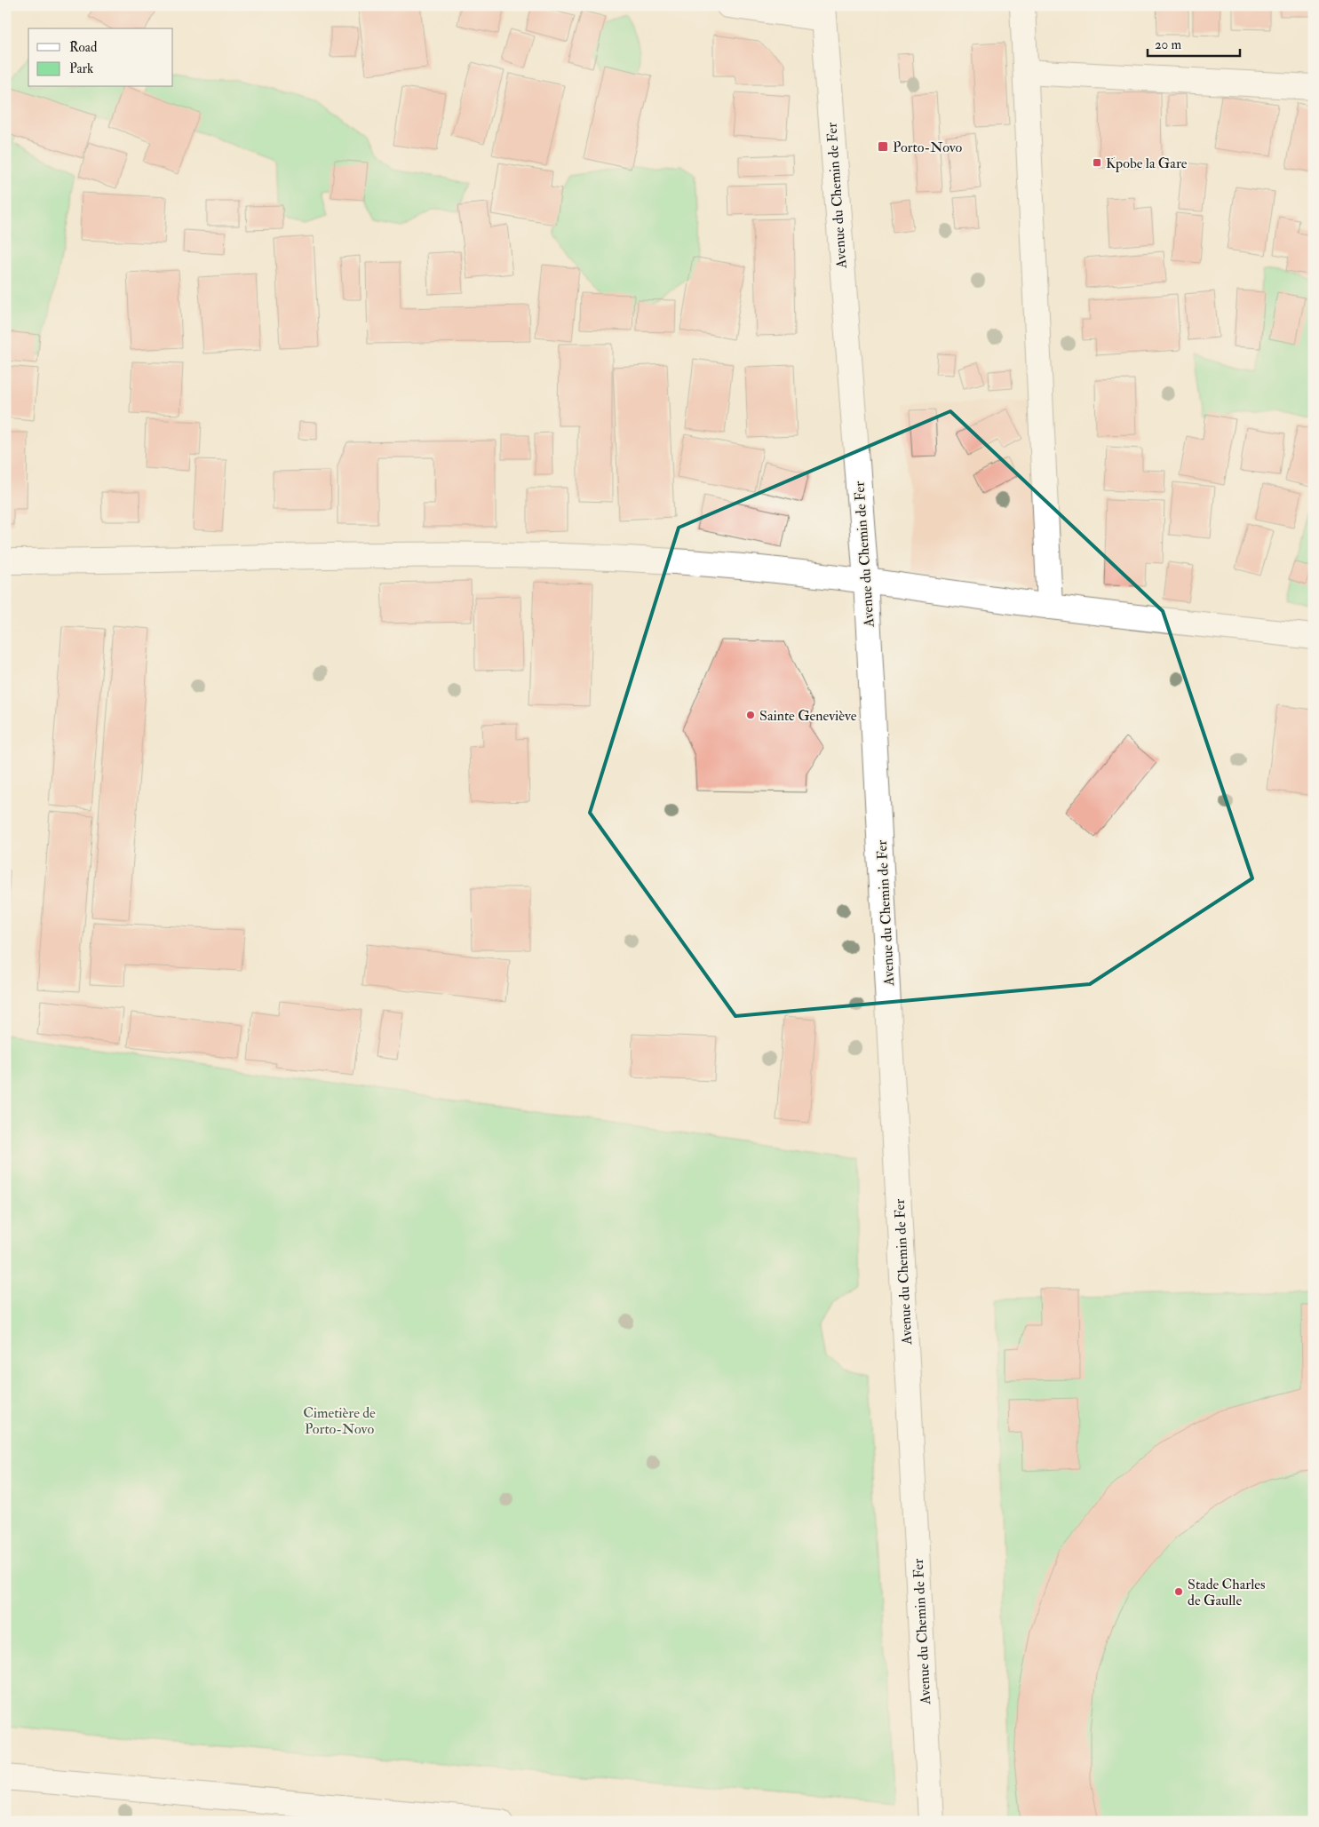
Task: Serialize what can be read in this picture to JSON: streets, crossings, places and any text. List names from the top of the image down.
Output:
{
  "streets": {
    "street": ["Avenue du Chemin de Fer"]
  },
  "parks": ["Cimetière de Porto-Novo"],
  "places": {
    "transit": ["Porto-Novo", "Kpobe la Gare"],
    "other": ["Sainte Geneviève", "Stade Charles de Gaulle"]
  },
  "legend": ["Road", "Park"],
  "scale_bar": "20 m"
}
